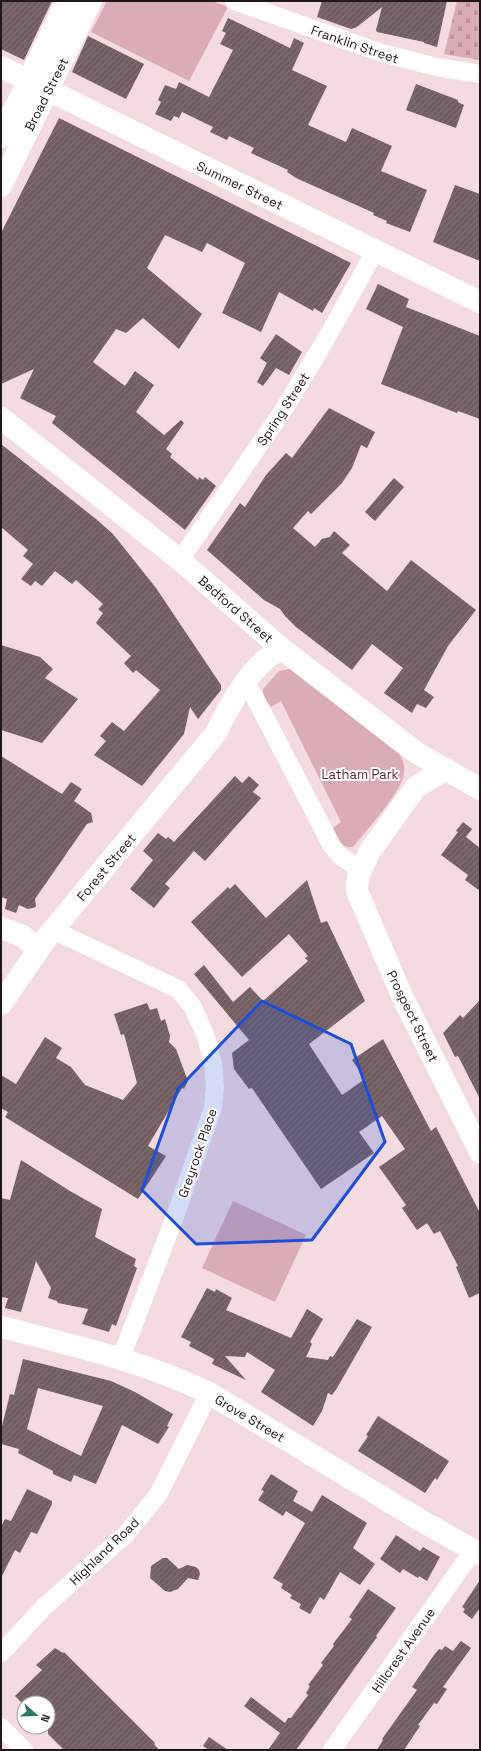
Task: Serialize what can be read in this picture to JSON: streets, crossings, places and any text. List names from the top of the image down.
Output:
{
  "streets": {
    "main road": [
      "Broad Street",
      "Summer Street",
      "Bedford Street",
      "Forest Street",
      "Prospect Street",
      "Grove Street"
    ],
    "street": [
      "Franklin Street",
      "Spring Street",
      "Greyrock Place",
      "Highland Road",
      "Hillcrest Avenue"
    ]
  },
  "crossings": [
    ["Broad Street", "Summer Street"],
    ["Summer Street", "Spring Street"],
    ["Spring Street", "Bedford Street"],
    ["Bedford Street", "Forest Street"],
    ["Forest Street", "Greyrock Place"],
    ["Greyrock Place", "Grove Street"],
    ["Grove Street", "Highland Road"],
    ["Grove Street", "Hillcrest Avenue"]
  ],
  "parks": ["Latham Park"],
  "north": "right"
}
